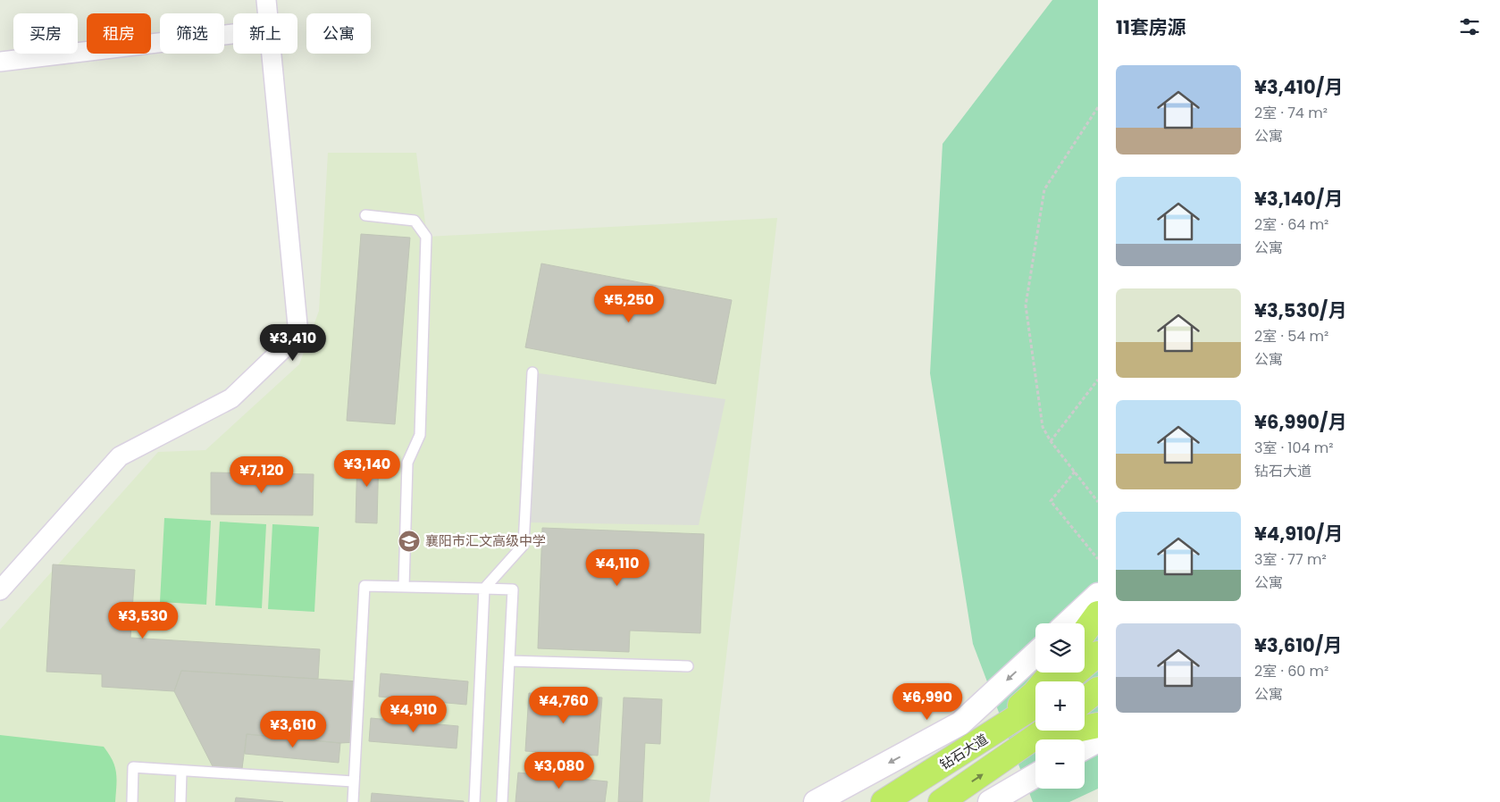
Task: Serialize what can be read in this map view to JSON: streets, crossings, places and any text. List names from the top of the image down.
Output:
{
  "streets": {
    "highway": ["钻石大道"]
  },
  "places": {
    "school or university": ["襄阳市汇文高级中学"]
  },
  "page": {
    "heading": "11套房源",
    "chip": [
      "买房",
      "租房",
      "筛选",
      "新上",
      "公寓"
    ],
    "list": [
      {
        "name": "¥3,410/月",
        "note": "2室 · 74 m² · 公寓"
      },
      {
        "name": "¥3,140/月",
        "note": "2室 · 64 m² · 公寓"
      },
      {
        "name": "¥3,530/月",
        "note": "2室 · 54 m² · 公寓"
      },
      {
        "name": "¥6,990/月",
        "note": "3室 · 104 m² · 钻石大道"
      },
      {
        "name": "¥4,910/月",
        "note": "3室 · 77 m² · 公寓"
      },
      {
        "name": "¥3,610/月",
        "note": "2室 · 60 m² · 公寓"
      }
    ],
    "price": [
      "¥5,250",
      "¥3,410",
      "¥3,140",
      "¥7,120",
      "¥4,110",
      "¥3,530",
      "¥6,990",
      "¥4,760",
      "¥4,910",
      "¥3,610",
      "¥3,080"
    ],
    "map_buttons": ["+", "−"]
  }
}
